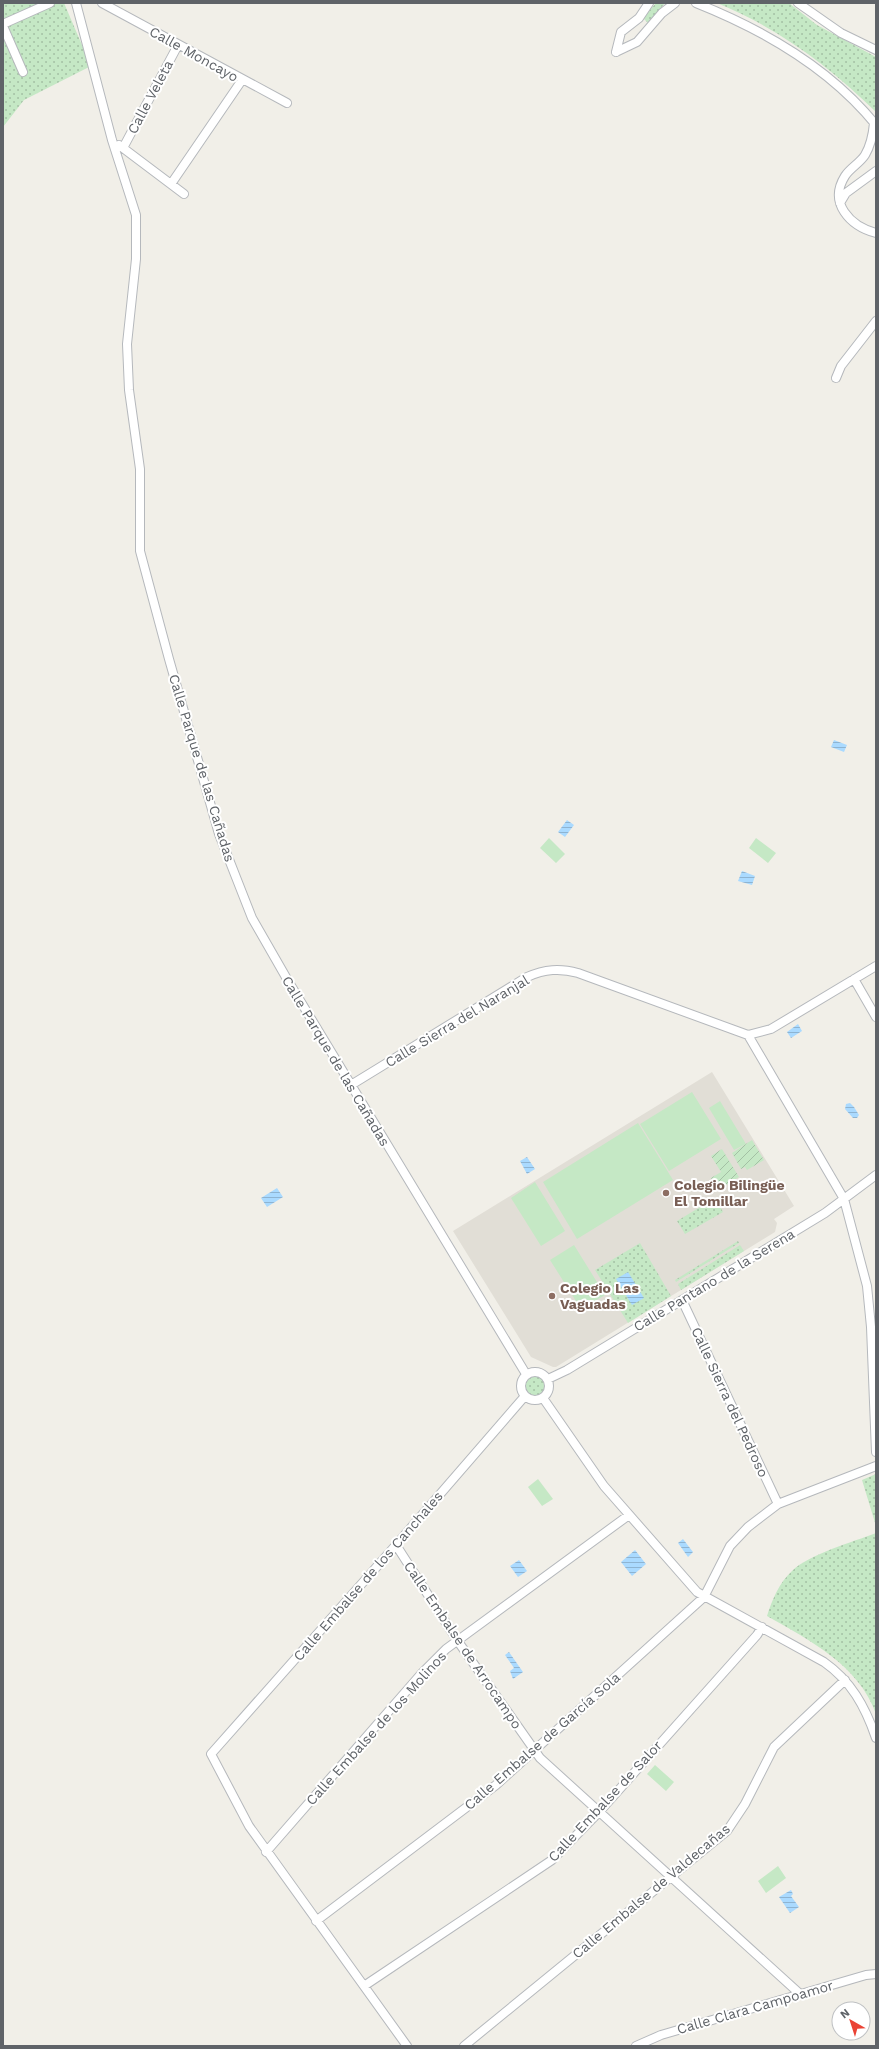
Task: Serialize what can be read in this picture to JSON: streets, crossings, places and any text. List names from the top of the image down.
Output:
{
  "streets": {
    "street": [
      "Calle Moncayo",
      "Calle Veleta",
      "Calle Parque de las Cañadas",
      "Calle Sierra del Naranjal",
      "Calle Pantano de la Serena",
      "Calle Sierra del Pedroso",
      "Calle Embalse de los Canchales",
      "Calle Embalse de Arrocampo",
      "Calle Embalse de los Molinos",
      "Calle Embalse de García Sola",
      "Calle Embalse de Salor",
      "Calle Embalse de Valdecañas",
      "Calle Clara Campoamor"
    ]
  },
  "crossings": [
    ["Calle Moncayo", "Calle Veleta"],
    ["Calle Parque de las Cañadas", "Calle Sierra del Naranjal"],
    ["Calle Parque de las Cañadas", "Calle Pantano de la Serena"],
    ["Calle Parque de las Cañadas", "Calle Embalse de los Canchales"],
    ["Calle Pantano de la Serena", "Calle Sierra del Pedroso"],
    ["Calle Pantano de la Serena", "Calle Embalse de los Canchales"],
    ["Calle Embalse de los Canchales", "Calle Embalse de Arrocampo"],
    ["Calle Embalse de los Canchales", "Calle Embalse de los Molinos"],
    ["Calle Embalse de Arrocampo", "Calle Embalse de los Molinos"],
    ["Calle Embalse de Arrocampo", "Calle Embalse de García Sola"],
    ["Calle Embalse de Arrocampo", "Calle Embalse de Salor"],
    ["Calle Embalse de Arrocampo", "Calle Embalse de Valdecañas"],
    ["Calle Embalse de Arrocampo", "Calle Clara Campoamor"]
  ],
  "places": ["Colegio Bilingüe El Tomillar", "Colegio Las Vaguadas"],
  "north": "top left"
}
